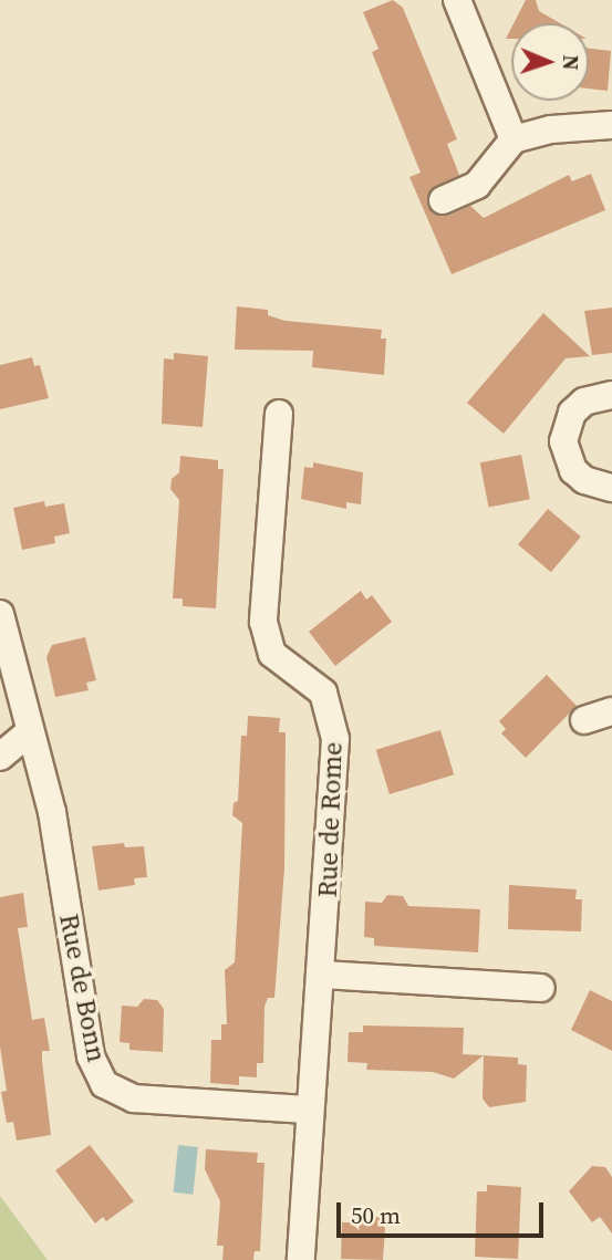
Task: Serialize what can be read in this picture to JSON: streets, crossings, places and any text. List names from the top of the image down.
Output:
{
  "streets": {
    "street": ["Rue de Rome", "Rue de Bonn"]
  },
  "crossings": [
    ["Rue de Rome", "Rue de Bonn"]
  ],
  "scale_bar": "50 m",
  "north": "right"
}
